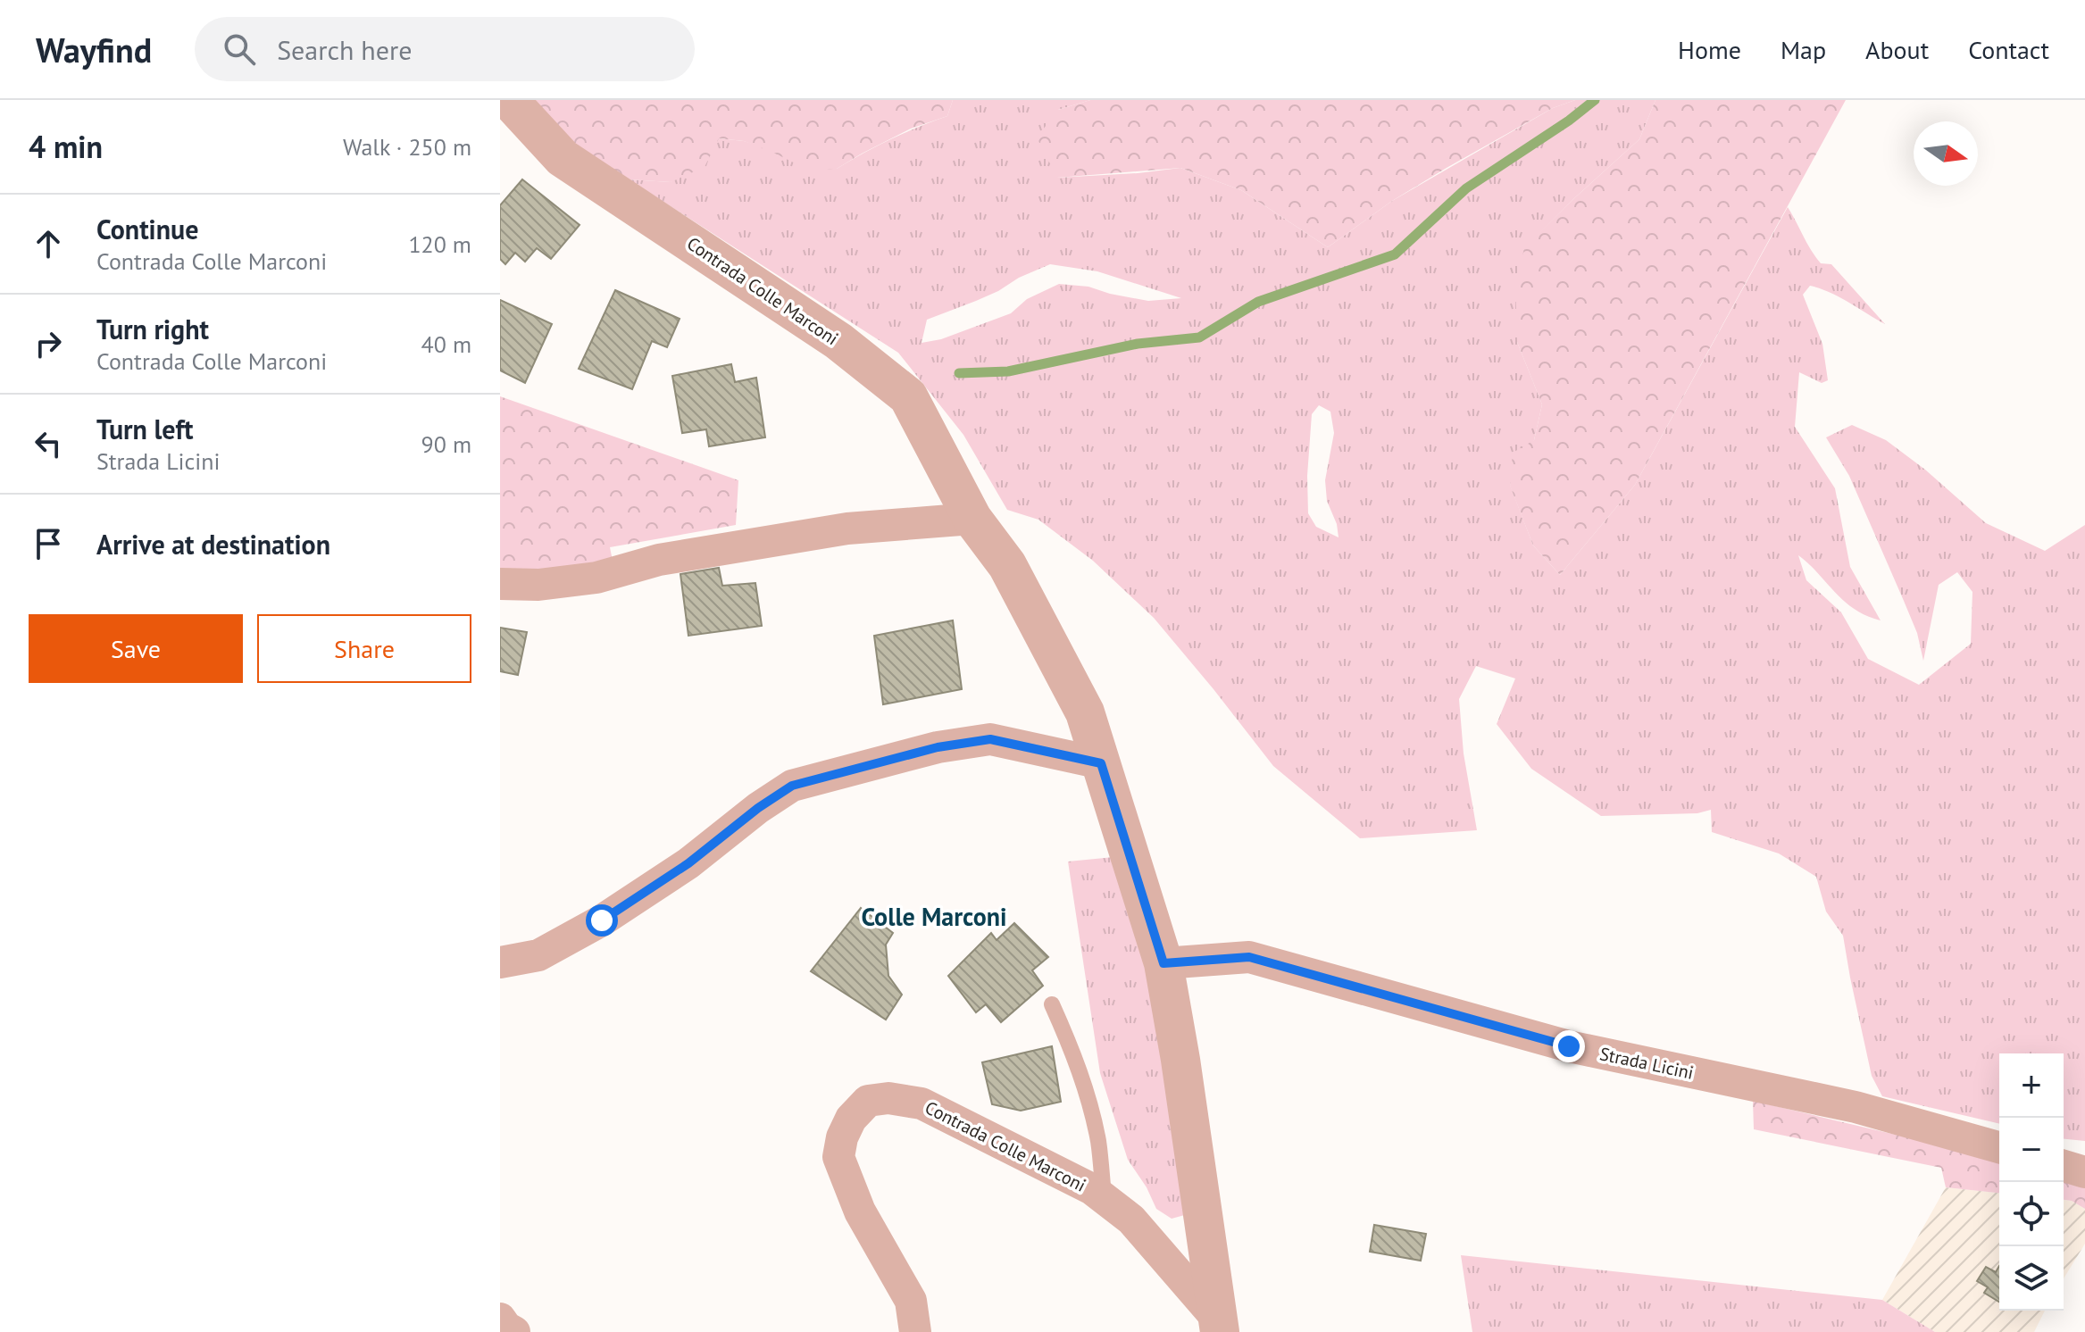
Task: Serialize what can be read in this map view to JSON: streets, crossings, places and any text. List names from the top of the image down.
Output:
{
  "streets": {
    "street": ["Contrada Colle Marconi", "Strada Licini"]
  },
  "crossings": [
    ["Contrada Colle Marconi", "Strada Licini"]
  ],
  "districts": ["Colle Marconi"],
  "north": "right",
  "page": {
    "header": "Wayfind",
    "search": "Search here",
    "nav": [
      "Home",
      "Map",
      "About",
      "Contact"
    ],
    "heading": ["4 min", "Walk · 250 m"],
    "list": [
      ["Continue", "Contrada Colle Marconi", "120 m"],
      ["Turn right", "Contrada Colle Marconi", "40 m"],
      ["Turn left", "Strada Licini", "90 m"],
      "Arrive at destination"
    ],
    "buttons": ["Save", "Share"],
    "map_buttons": ["+", "−"]
  }
}
